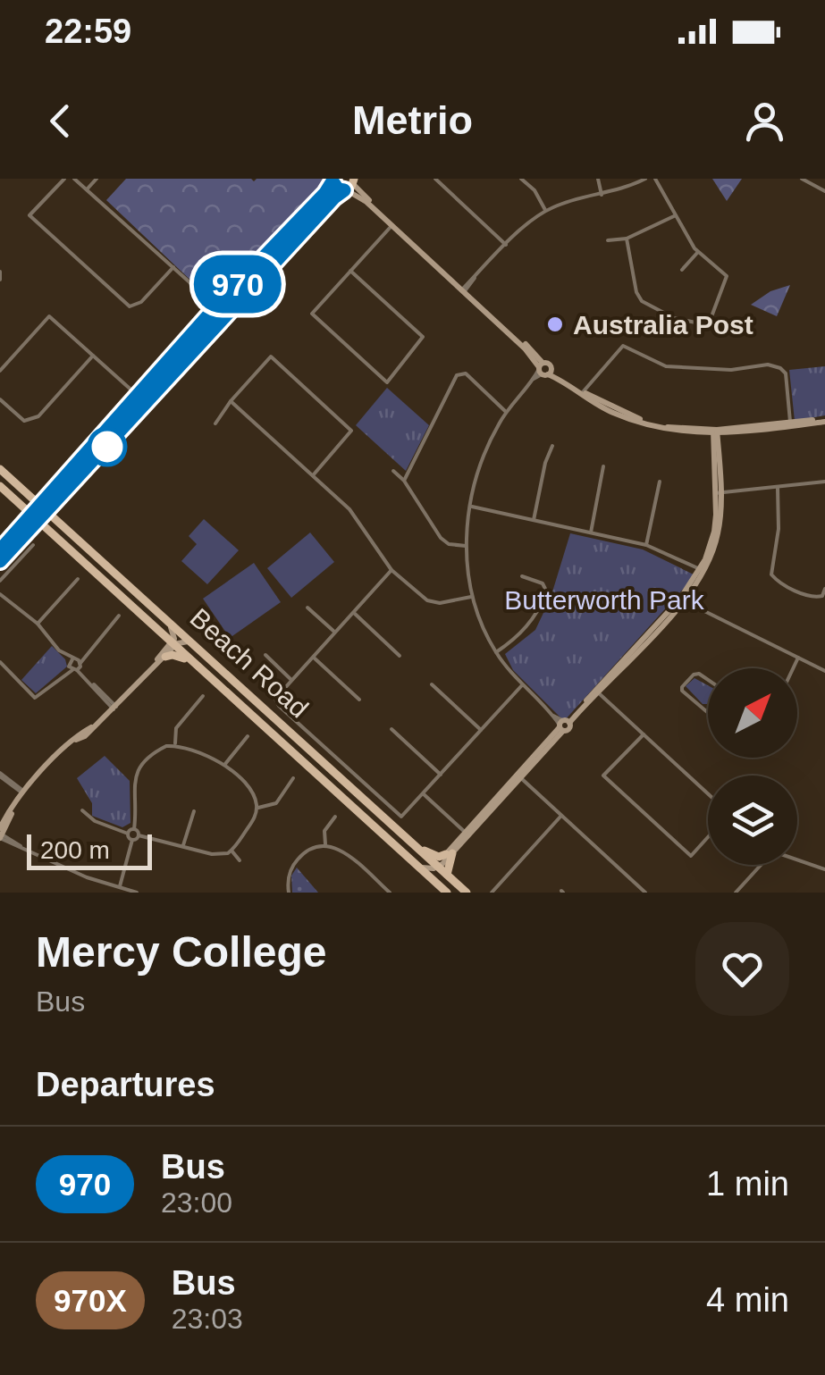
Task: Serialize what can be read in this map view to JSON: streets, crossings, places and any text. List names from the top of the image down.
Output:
{
  "streets": {
    "main road": ["Beach Road"]
  },
  "parks": ["Butterworth Park"],
  "places": ["Australia Post"],
  "lines": ["bus line 970"],
  "scale_bar": "200 m",
  "north": "top right",
  "page": {
    "status": "22:59",
    "header": "Metrio",
    "on_map": "970",
    "scale": "200 m",
    "heading": [
      ["Mercy College", "Bus"],
      "Departures"
    ],
    "list": [
      {
        "mark": "970",
        "name": "Bus",
        "note": "23:00",
        "value": "1 min"
      },
      {
        "mark": "970X",
        "name": "Bus",
        "note": "23:03",
        "value": "4 min"
      }
    ]
  }
}
